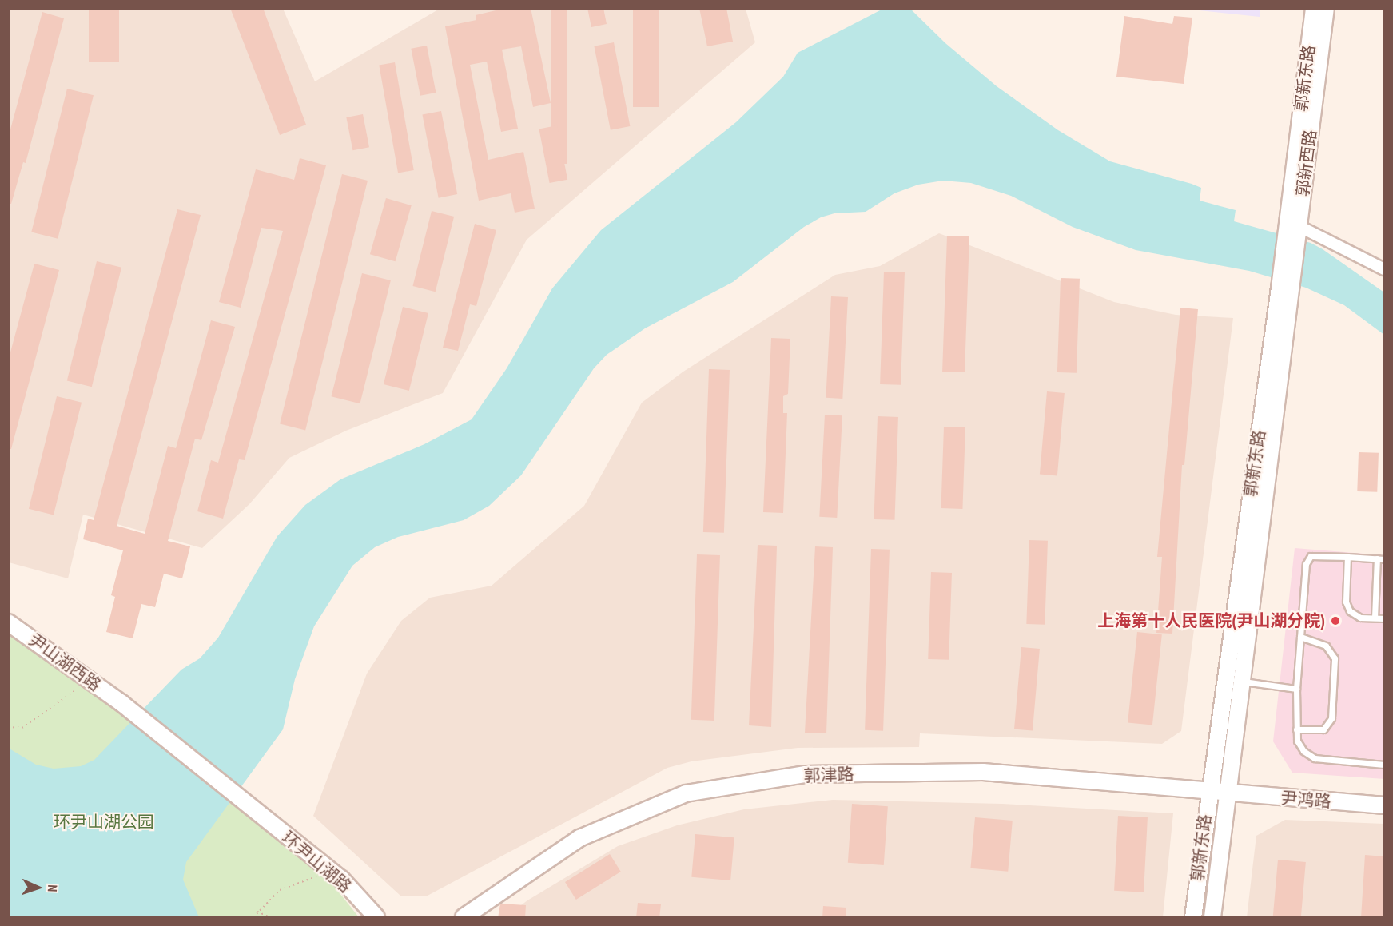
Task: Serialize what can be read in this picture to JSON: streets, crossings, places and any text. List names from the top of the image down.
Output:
{
  "streets": {
    "main road": [
      "郭新东路",
      "郭新西路",
      "尹山湖西路",
      "郭津路",
      "尹鸿路",
      "环尹山湖路"
    ]
  },
  "crossings": [
    ["郭新东路", "郭新西路"],
    ["郭新东路", "郭津路"],
    ["郭新东路", "尹鸿路"],
    ["尹山湖西路", "环尹山湖路"],
    ["郭津路", "尹鸿路"]
  ],
  "parks": ["环尹山湖公园"],
  "places": ["上海第十人民医院(尹山湖分院)"],
  "north": "right"
}
